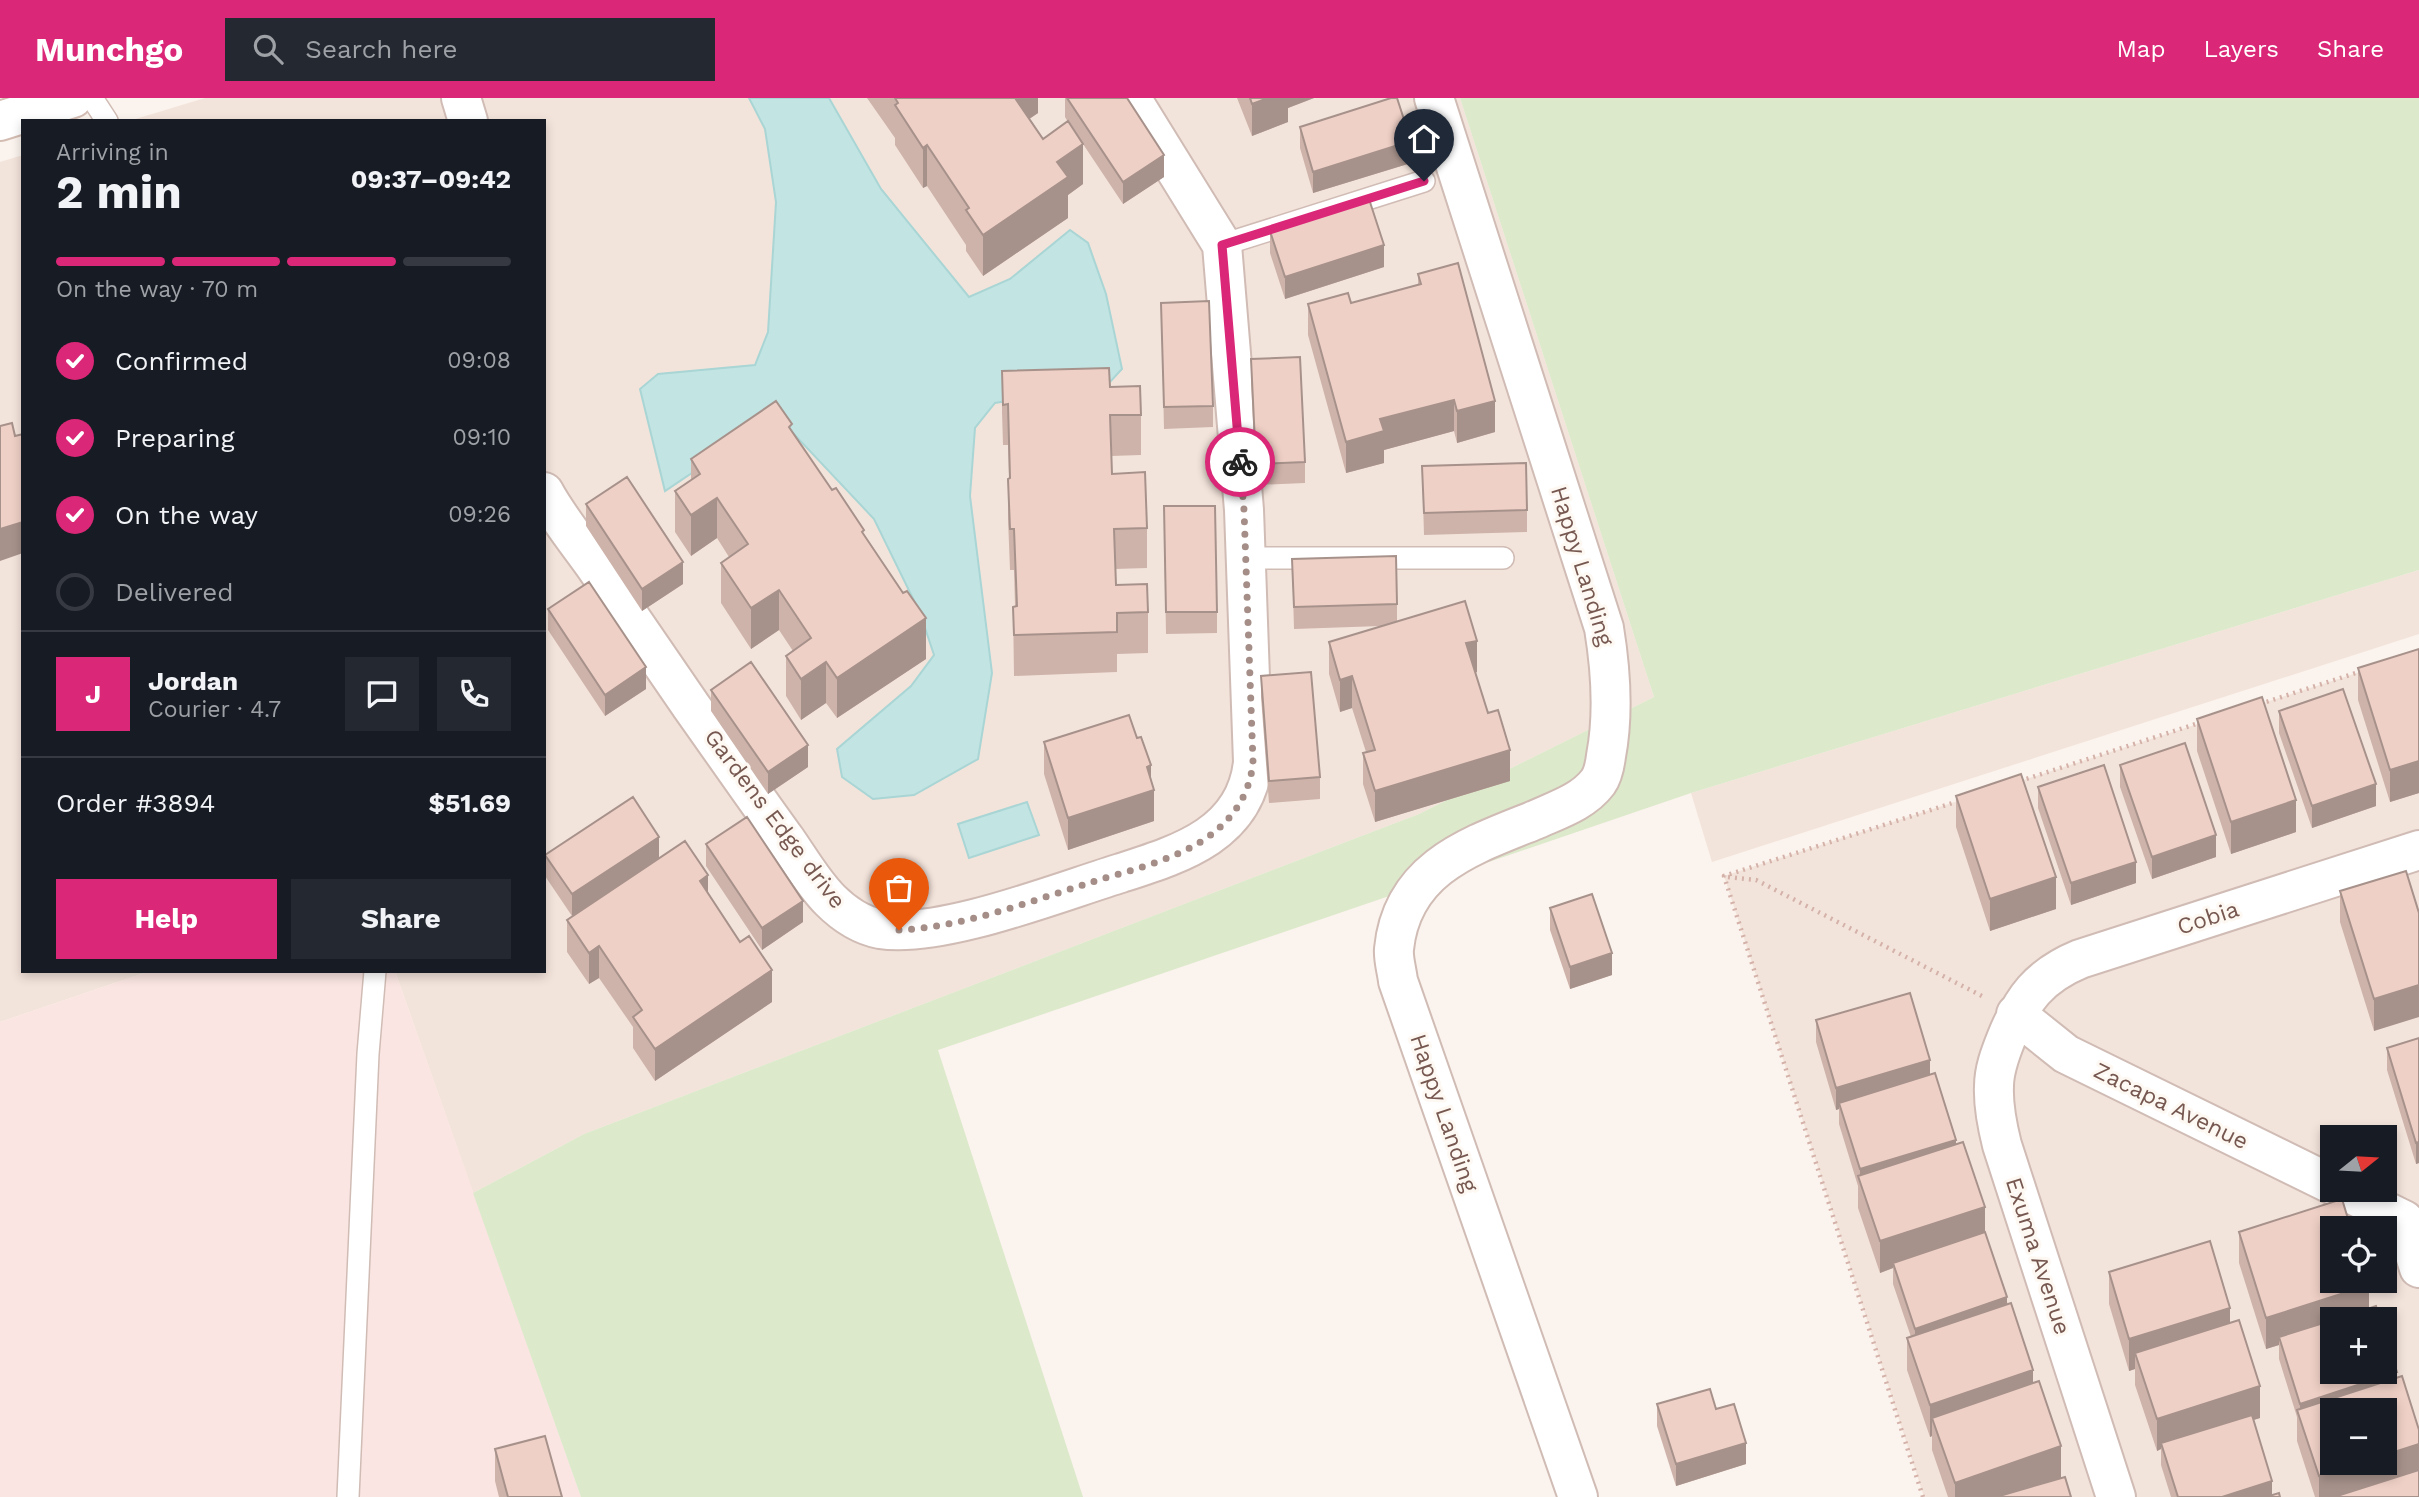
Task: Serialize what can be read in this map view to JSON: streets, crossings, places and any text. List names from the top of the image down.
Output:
{
  "streets": {
    "street": [
      "Happy Landing",
      "Gardens Edge drive",
      "Cobia",
      "Zacapa Avenue",
      "Exuma Avenue"
    ]
  },
  "crossings": [
    ["Cobia", "Zacapa Avenue"],
    ["Cobia", "Exuma Avenue"],
    ["Zacapa Avenue", "Exuma Avenue"]
  ],
  "north": "right",
  "page": {
    "header": "Munchgo",
    "search": "Search here",
    "nav": ["Map", "Layers", "Share"],
    "heading": ["2 min", "Arriving in", "09:37–09:42"],
    "panel": [
      "Jordan",
      "Courier · 4.7",
      "Order #3894",
      "$51.69"
    ],
    "bar": "On the way · 70 m",
    "list": [
      ["Confirmed", "09:08"],
      ["Preparing", "09:10"],
      ["On the way", "09:26"],
      "Delivered"
    ],
    "round": "J",
    "buttons": ["Help", "Share"],
    "map_buttons": ["+", "−"]
  }
}
